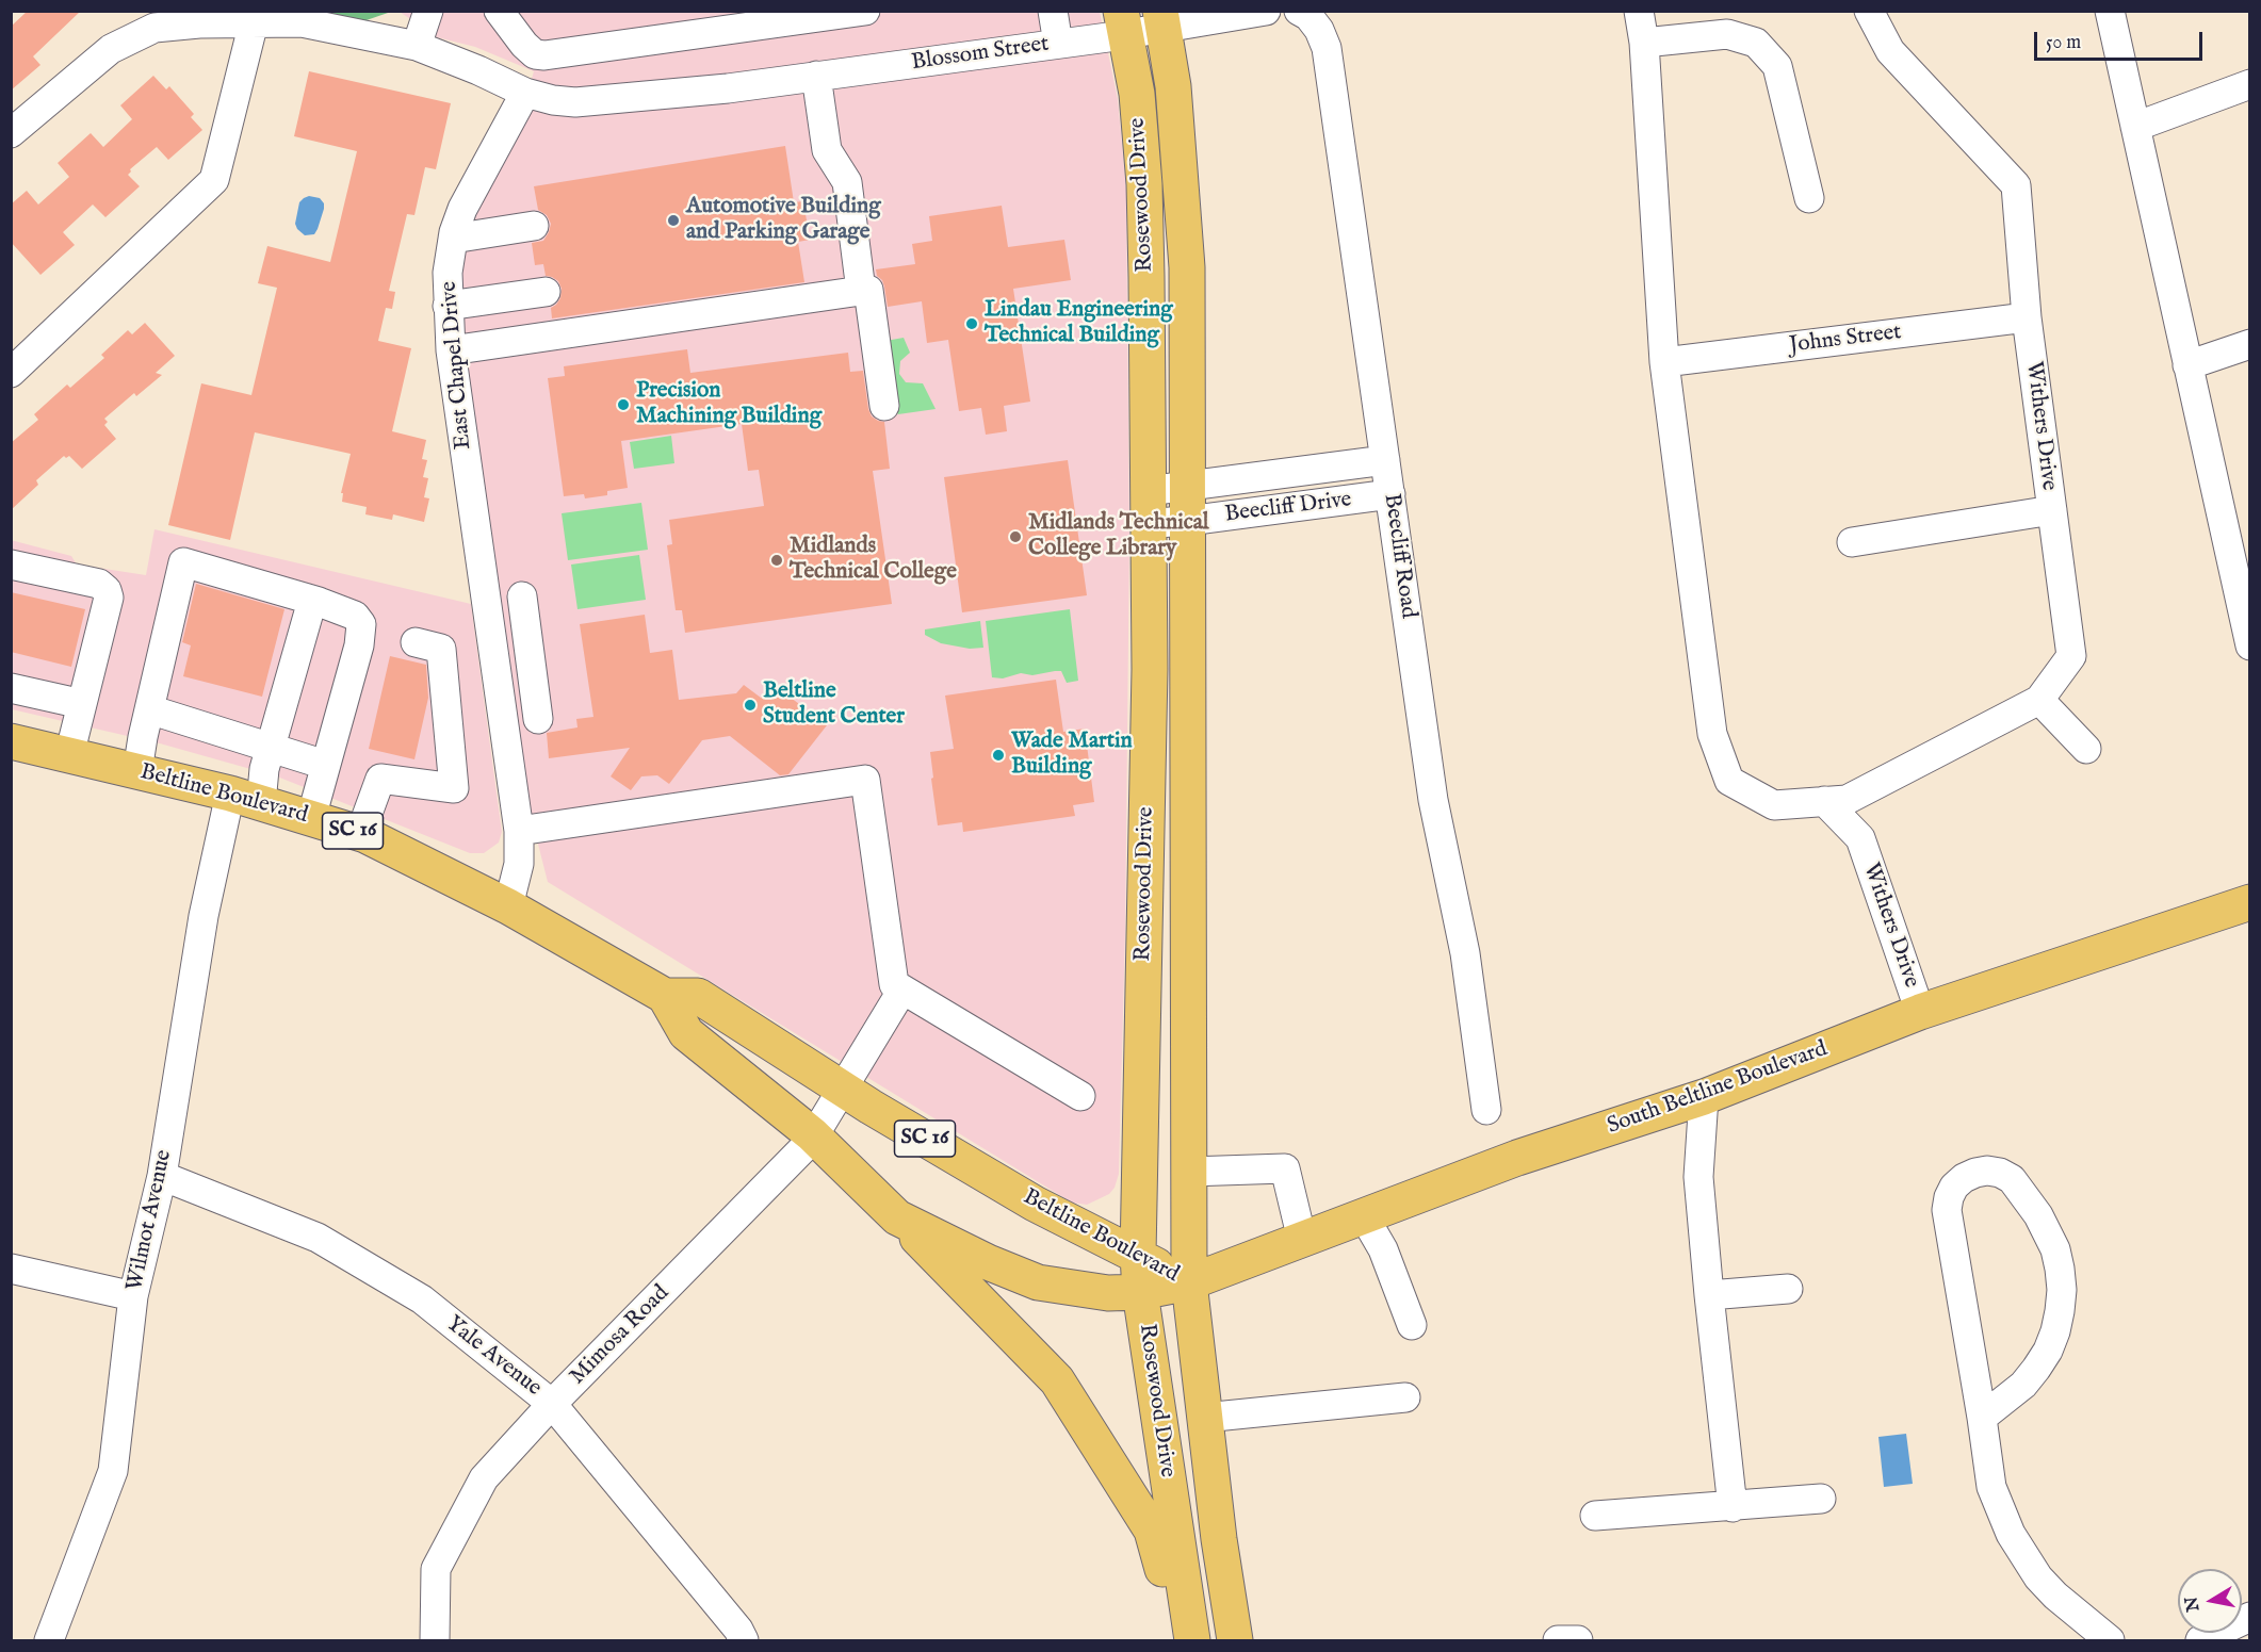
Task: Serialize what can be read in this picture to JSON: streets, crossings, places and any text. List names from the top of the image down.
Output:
{
  "streets": {
    "main road": [
      "Rosewood Drive",
      "Beltline Boulevard",
      "SC 16",
      "South Beltline Boulevard"
    ],
    "street": [
      "Blossom Street",
      "Johns Street",
      "East Chapel Drive",
      "Withers Drive",
      "Beecliff Drive",
      "Beecliff Road",
      "Wilmot Avenue",
      "Mimosa Road",
      "Yale Avenue"
    ]
  },
  "crossings": [
    ["Blossom Street", "Rosewood Drive"],
    ["Rosewood Drive", "Beecliff Drive"],
    ["Rosewood Drive", "Beltline Boulevard"],
    ["Rosewood Drive", "South Beltline Boulevard"],
    ["Johns Street", "Withers Drive"],
    ["East Chapel Drive", "Beltline Boulevard"],
    ["Withers Drive", "South Beltline Boulevard"],
    ["Beecliff Drive", "Beecliff Road"],
    ["Beltline Boulevard", "South Beltline Boulevard"],
    ["Beltline Boulevard", "Wilmot Avenue"],
    ["Beltline Boulevard", "Mimosa Road"],
    ["Wilmot Avenue", "Yale Avenue"],
    ["Mimosa Road", "Yale Avenue"]
  ],
  "places": [
    "Automotive Building and Parking Garage",
    "Lindau Engineering Technical Building",
    "Precision Machining Building",
    "Midlands Technical College Library",
    "Midlands Technical College",
    "Beltline Student Center",
    "Wade Martin Building"
  ],
  "scale_bar": "50 m",
  "north": "left"
}
